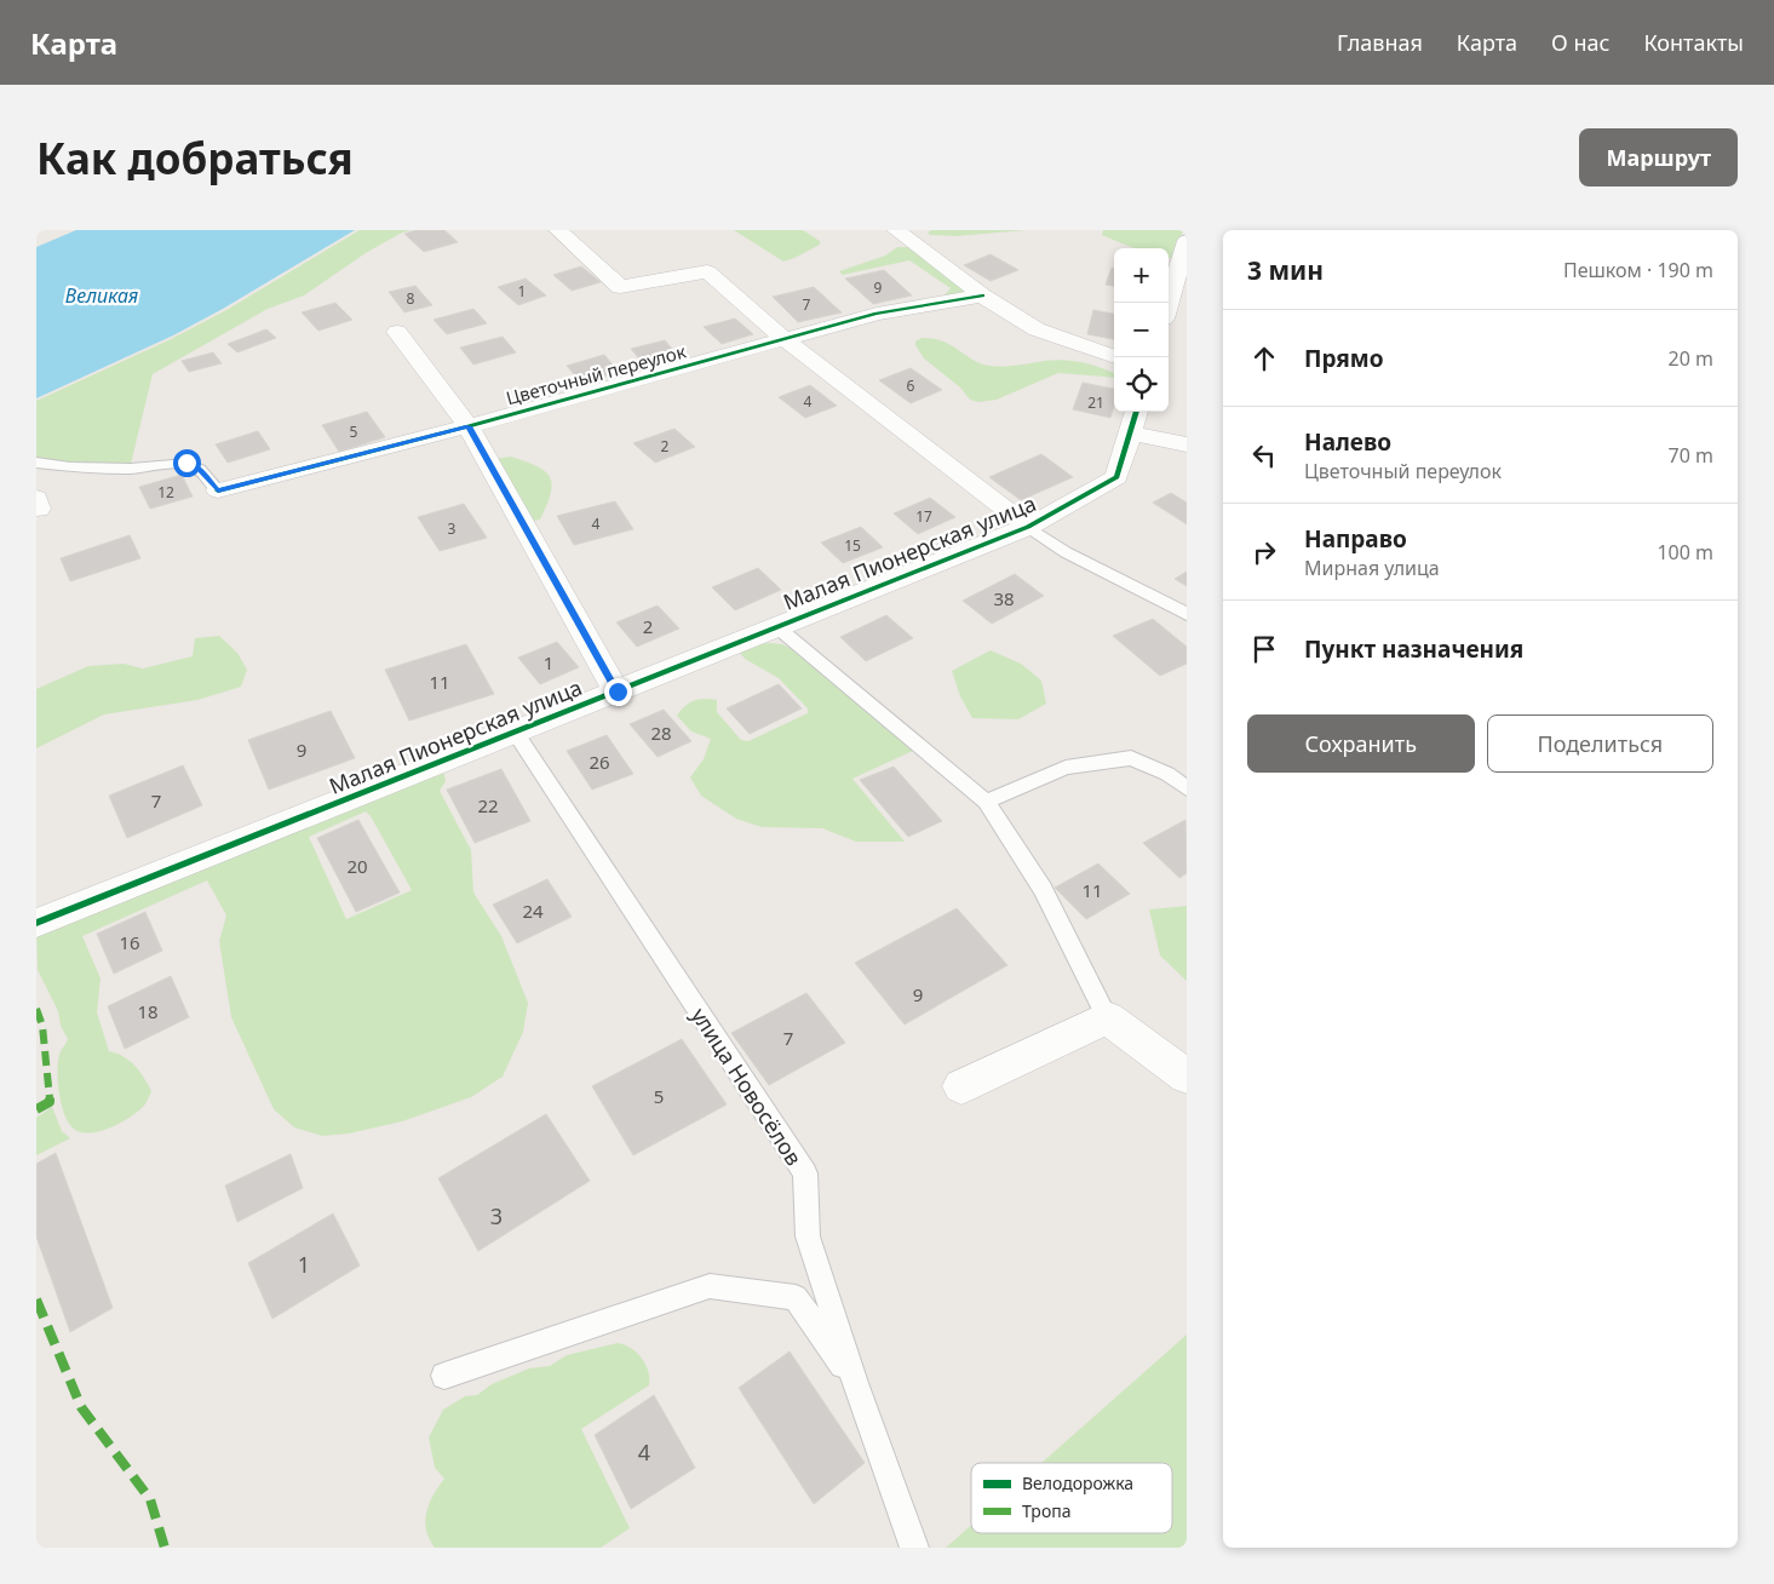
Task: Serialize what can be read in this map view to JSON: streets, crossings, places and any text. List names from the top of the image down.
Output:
{
  "streets": {
    "street": ["Цветочный переулок", "Малая Пионерская улица"],
    "lane": ["улица Новосёлов"]
  },
  "crossings": [
    ["Малая Пионерская улица", "улица Новосёлов"]
  ],
  "water": ["Великая"],
  "house_numbers": [
    "9",
    "1",
    "8",
    "7",
    "6",
    "4",
    "21",
    "5",
    "2",
    "12",
    "17",
    "4",
    "3",
    "15",
    "38",
    "2",
    "1",
    "11",
    "28",
    "9",
    "26",
    "7",
    "22",
    "20",
    "11",
    "24",
    "16",
    "9",
    "18",
    "7",
    "5",
    "3",
    "1",
    "4"
  ],
  "legend": ["Велодорожка", "Тропа"],
  "page": {
    "header": "Карта",
    "nav": [
      "Главная",
      "Карта",
      "О нас",
      "Контакты"
    ],
    "buttons": [
      "Маршрут",
      ["Сохранить", "Поделиться"]
    ],
    "title": "Как добраться",
    "heading": ["3 мин", "Пешком · 190 m"],
    "map_buttons": ["+", "−"],
    "list": [
      ["Прямо", "20 m"],
      ["Налево", "Цветочный переулок", "70 m"],
      ["Направо", "Мирная улица", "100 m"],
      "Пункт назначения"
    ]
  }
}
